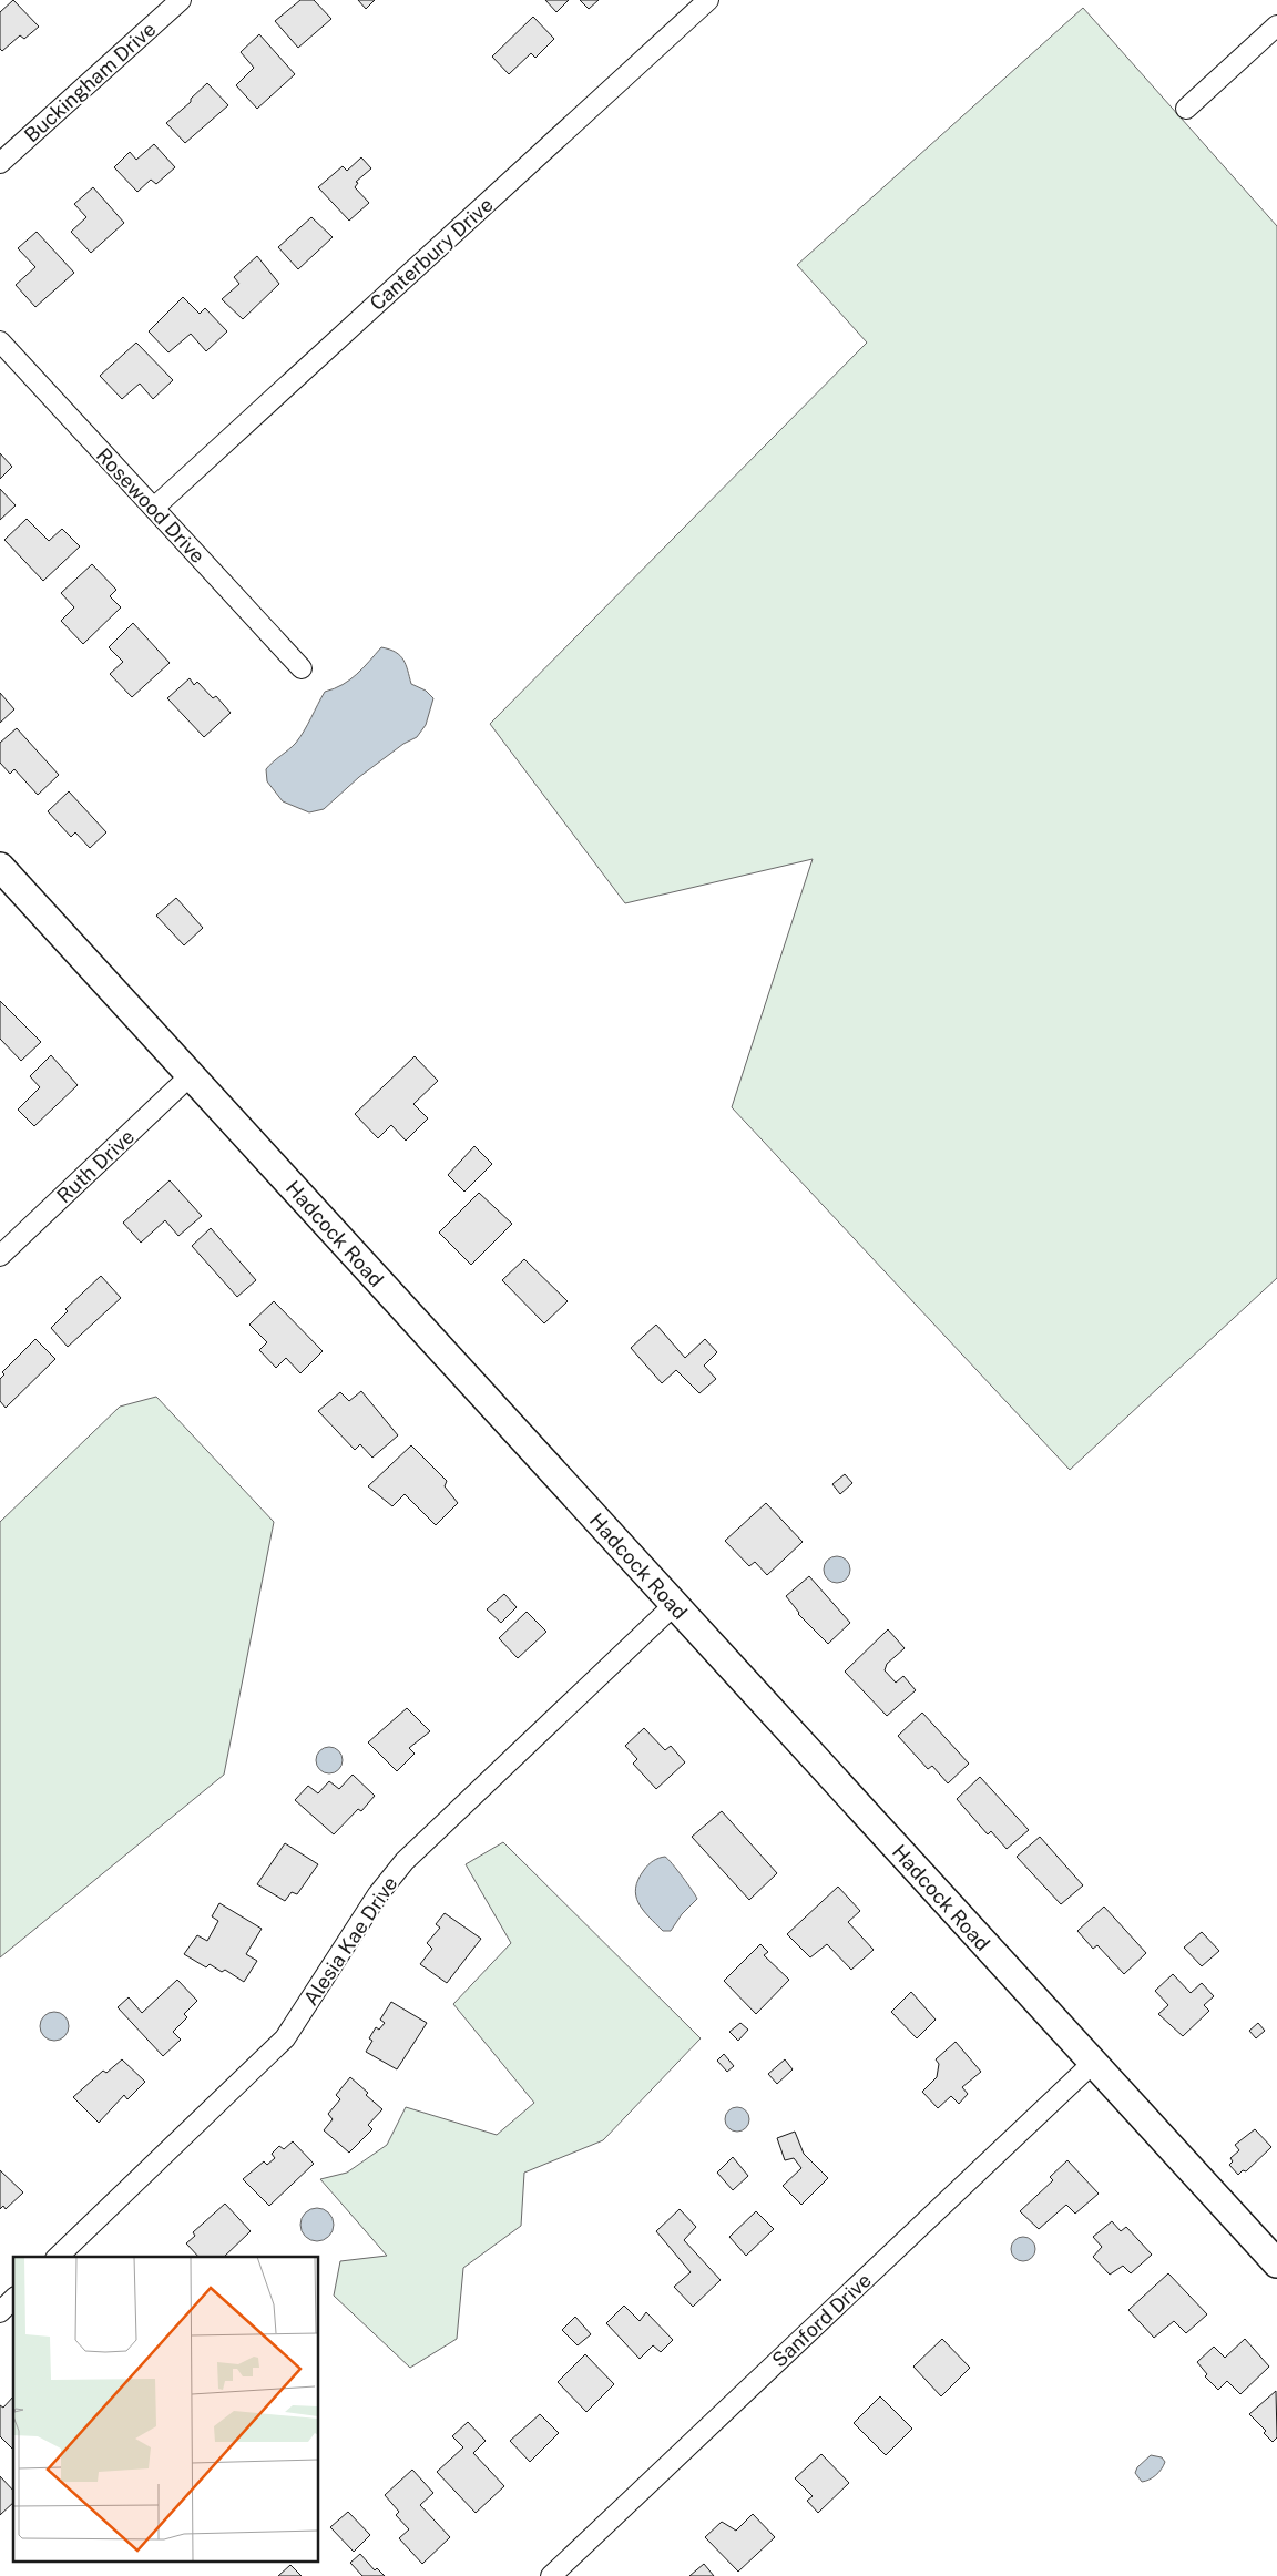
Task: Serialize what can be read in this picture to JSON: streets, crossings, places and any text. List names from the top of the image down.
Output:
{
  "streets": {
    "street": [
      "Buckingham Drive",
      "Canterbury Drive",
      "Rosewood Drive",
      "Ruth Drive",
      "Hadcock Road",
      "Alesia Kae Drive",
      "Sanford Drive"
    ]
  },
  "crossings": [
    ["Canterbury Drive", "Rosewood Drive"],
    ["Ruth Drive", "Hadcock Road"],
    ["Hadcock Road", "Alesia Kae Drive"],
    ["Hadcock Road", "Sanford Drive"]
  ]
}
